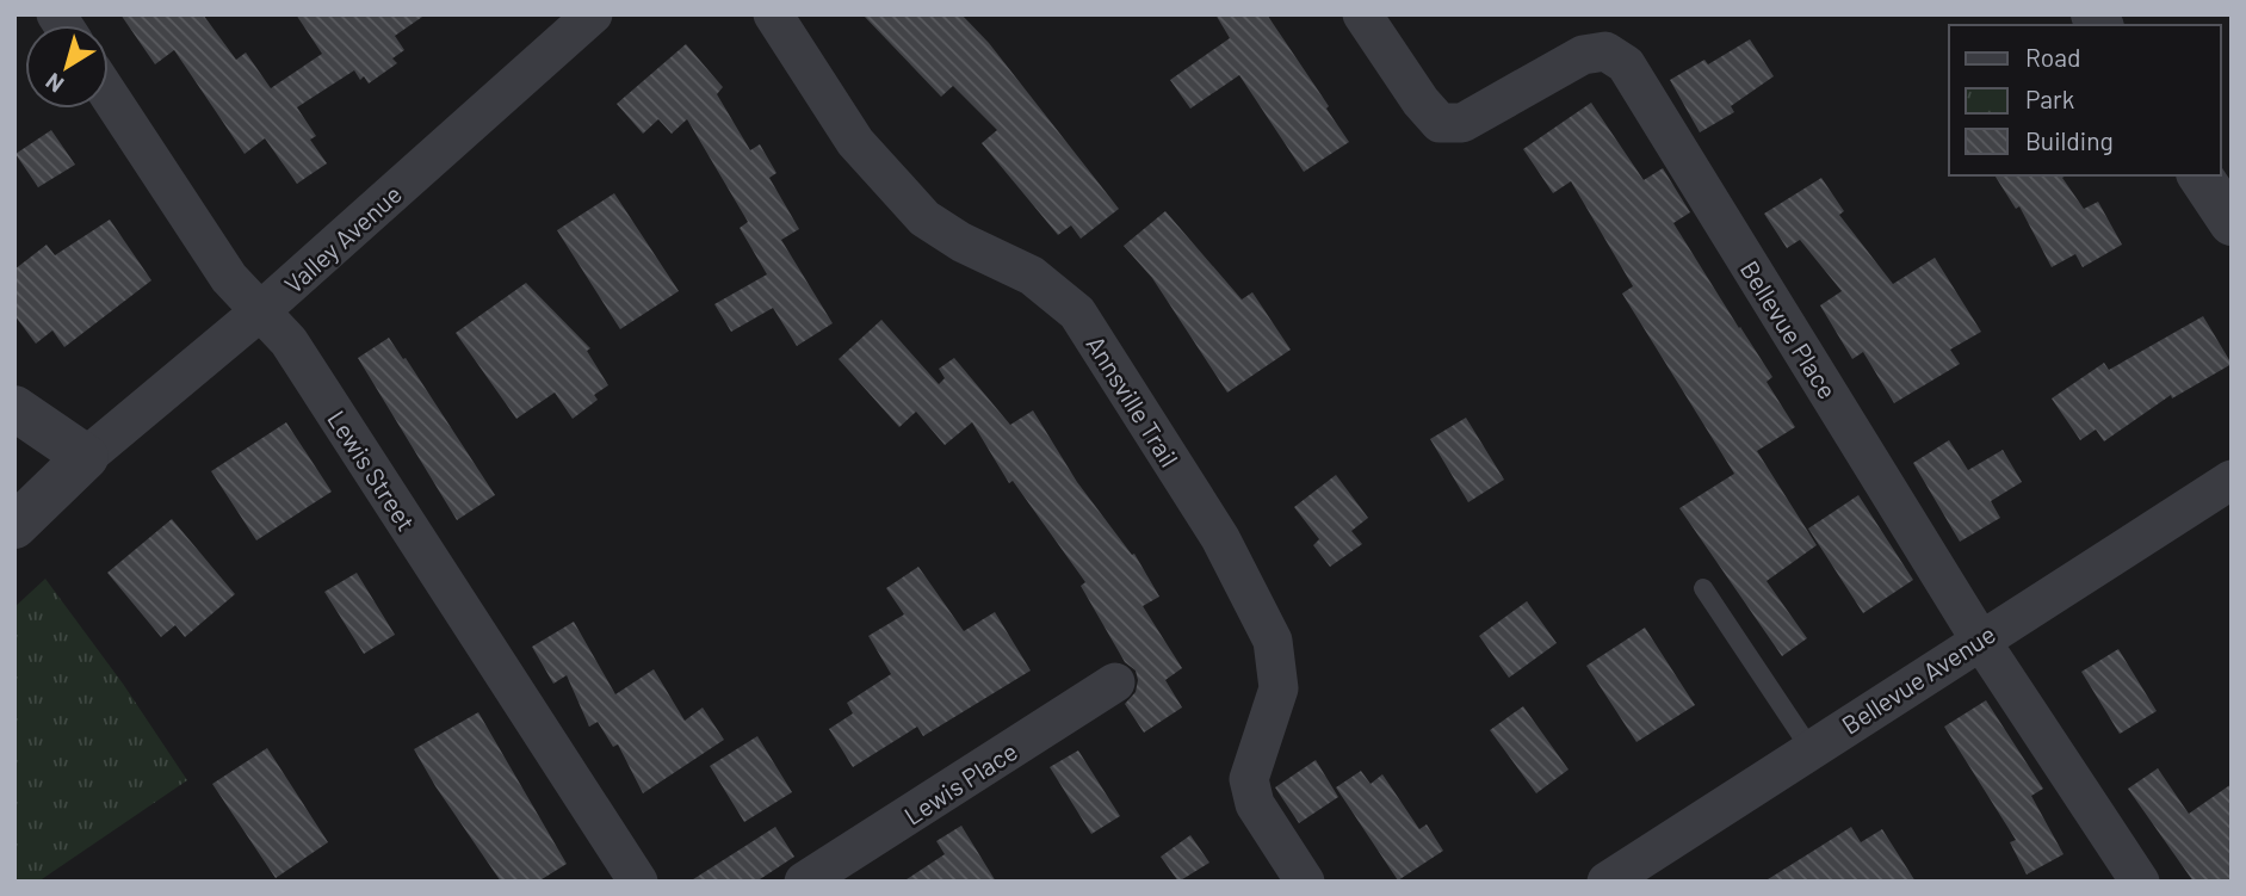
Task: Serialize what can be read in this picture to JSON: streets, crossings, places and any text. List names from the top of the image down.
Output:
{
  "streets": {
    "street": [
      "Valley Avenue",
      "Bellevue Place",
      "Annsville Trail",
      "Lewis Street",
      "Bellevue Avenue",
      "Lewis Place"
    ]
  },
  "crossings": [
    ["Valley Avenue", "Lewis Street"],
    ["Bellevue Place", "Bellevue Avenue"]
  ],
  "legend": ["Road", "Park", "Building"],
  "north": "bottom left"
}
